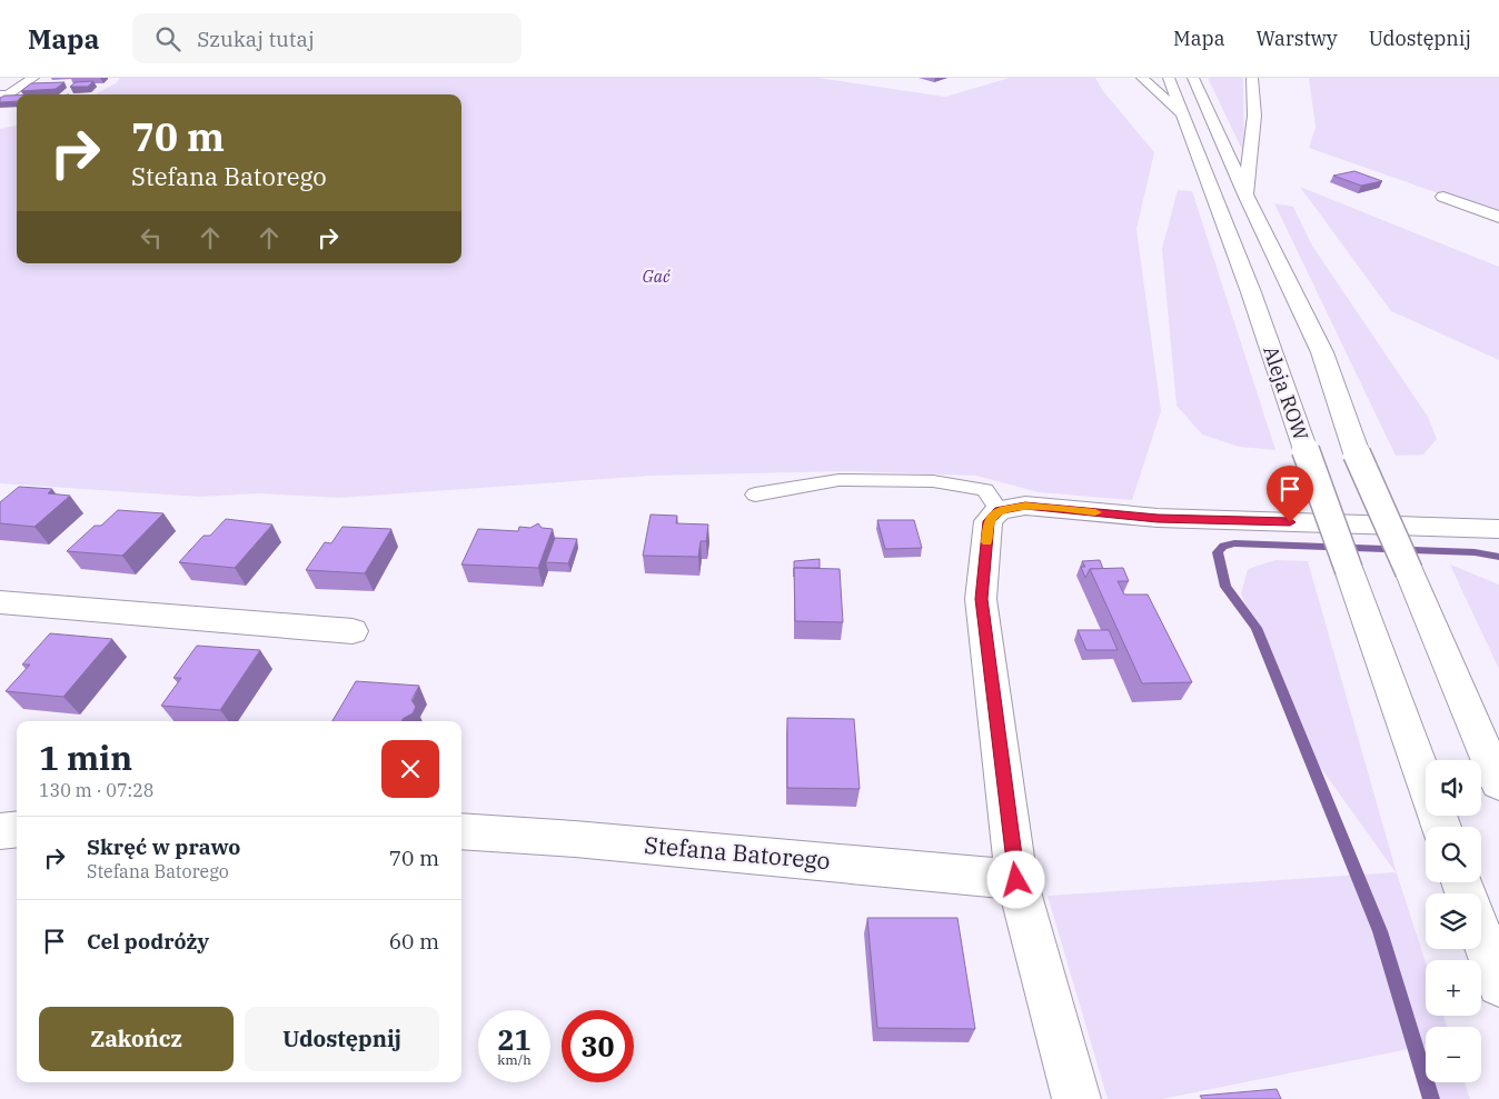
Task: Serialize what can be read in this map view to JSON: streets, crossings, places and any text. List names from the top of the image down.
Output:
{
  "streets": {
    "main road": ["Aleja ROW", "Stefana Batorego"]
  },
  "parks": ["Gać"],
  "page": {
    "header": "Mapa",
    "search": "Szukaj tutaj",
    "nav": ["Mapa", "Warstwy", "Udostępnij"],
    "turn": ["70 m", "Stefana Batorego"],
    "heading": ["1 min", "130 m · 07:28"],
    "map_buttons": ["+", "−"],
    "list": [
      {
        "name": "Skręć w prawo",
        "note": "Stefana Batorego",
        "value": "70 m"
      },
      {
        "name": "Cel podróży",
        "value": "60 m"
      }
    ],
    "buttons": ["Zakończ", "Udostępnij"],
    "speed": "21 km/h",
    "limit": "30"
  }
}
